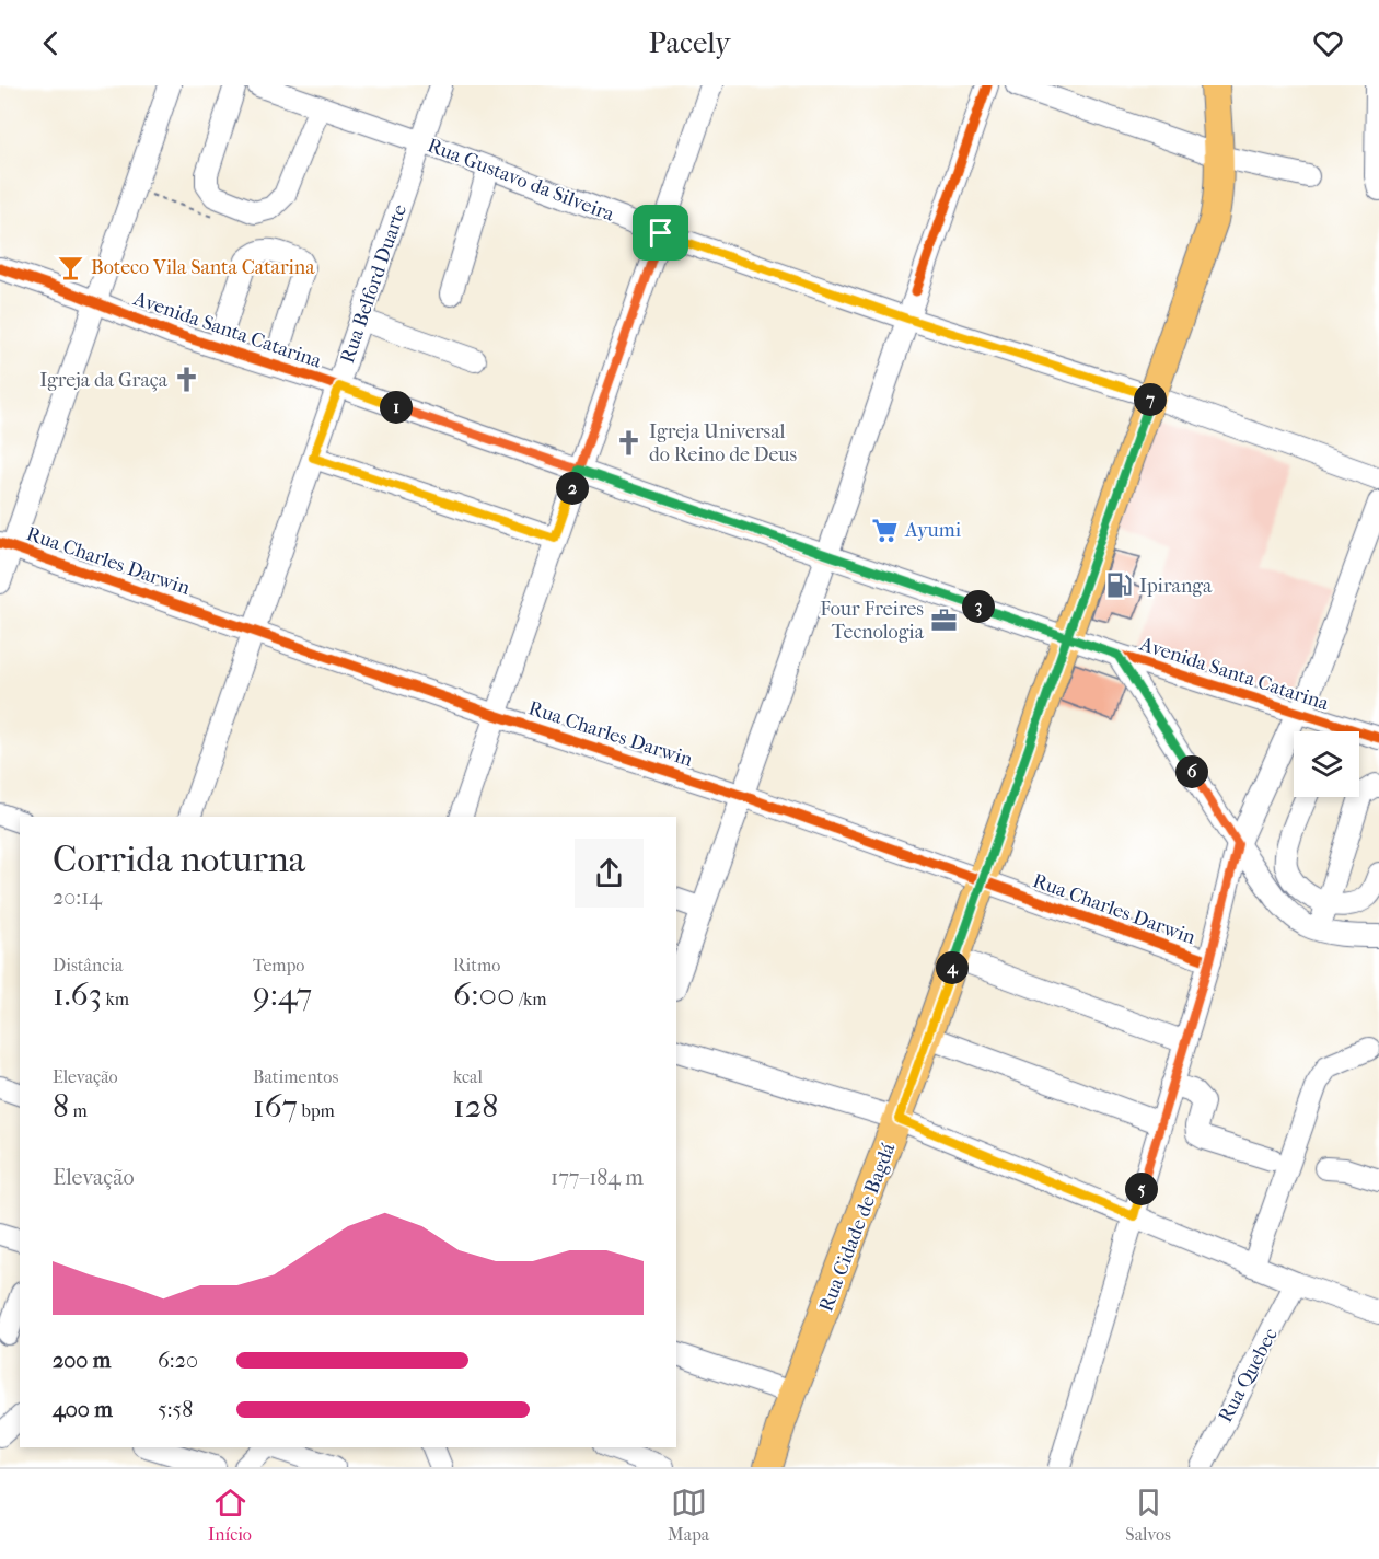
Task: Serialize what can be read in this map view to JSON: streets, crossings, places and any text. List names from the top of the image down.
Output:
{
  "streets": {
    "main road": ["Rua Cidade de Bagdá"],
    "street": [
      "Rua Gustavo da Silveira",
      "Rua Belford Duarte",
      "Avenida Santa Catarina",
      "Rua Charles Darwin",
      "Rua Quebec"
    ]
  },
  "crossings": [
    ["Rua Gustavo da Silveira", "Rua Belford Duarte"],
    ["Rua Gustavo da Silveira", "Rua Cidade de Bagdá"],
    ["Rua Belford Duarte", "Avenida Santa Catarina"],
    ["Rua Belford Duarte", "Rua Charles Darwin"],
    ["Avenida Santa Catarina", "Rua Cidade de Bagdá"],
    ["Rua Charles Darwin", "Rua Cidade de Bagdá"]
  ],
  "places": {
    "bar": ["Boteco Vila Santa Catarina"],
    "church": ["Igreja da Graça", "Igreja Universal do Reino de Deus"],
    "supermarket": ["Ayumi"],
    "fuel station": ["Ipiranga"],
    "office": ["Four Freires Tecnologia"]
  },
  "page": {
    "header": "Pacely",
    "pins": [
      "7",
      "1",
      "2",
      "3",
      "6",
      "4",
      "5"
    ],
    "heading": ["Corrida noturna", "20:14"],
    "stats": [
      ["Distância", "1.63 km"],
      ["Tempo", "9:47"],
      ["Ritmo", "6:00 /km"],
      ["Elevação", "8 m"],
      ["Batimentos", "167 bpm"],
      ["kcal", "128"]
    ],
    "chart": ["Elevação", "177–184 m"],
    "list": [
      {
        "name": "200 m",
        "note": "6:20"
      },
      {
        "name": "400 m",
        "note": "5:58"
      }
    ],
    "tabs": ["Início", "Mapa", "Salvos"]
  }
}
